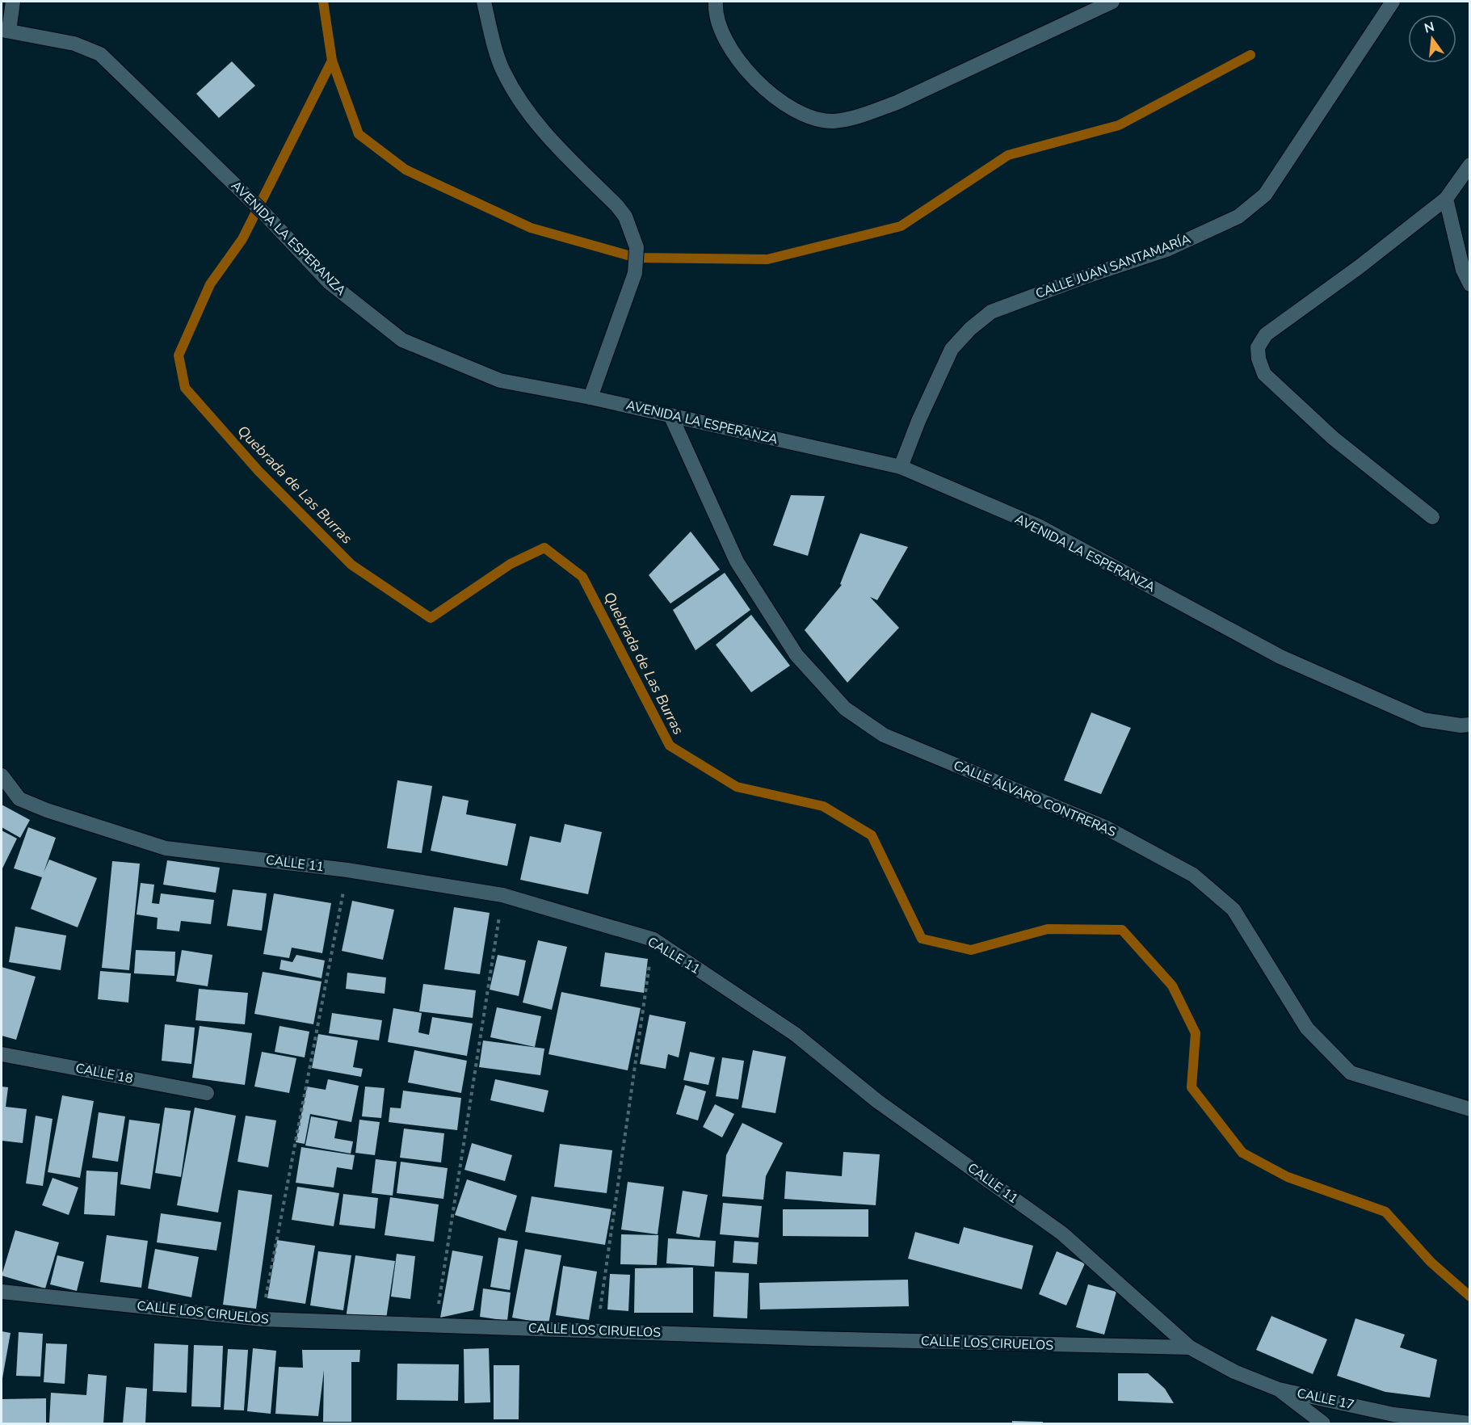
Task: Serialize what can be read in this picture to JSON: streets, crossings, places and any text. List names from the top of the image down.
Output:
{
  "streets": {
    "street": [
      "AVENIDA LA ESPERANZA",
      "CALLE JUAN SANTAMARÍA",
      "CALLE ÁLVARO CONTRERAS",
      "CALLE 11",
      "CALLE 18",
      "CALLE LOS CIRUELOS",
      "CALLE 17"
    ]
  },
  "crossings": [
    ["AVENIDA LA ESPERANZA", "CALLE JUAN SANTAMARÍA"],
    ["AVENIDA LA ESPERANZA", "CALLE ÁLVARO CONTRERAS"],
    ["CALLE 11", "CALLE LOS CIRUELOS"],
    ["CALLE 11", "CALLE 17"],
    ["CALLE LOS CIRUELOS", "CALLE 17"]
  ],
  "water": ["Quebrada de Las Burras"],
  "north": "top"
}
